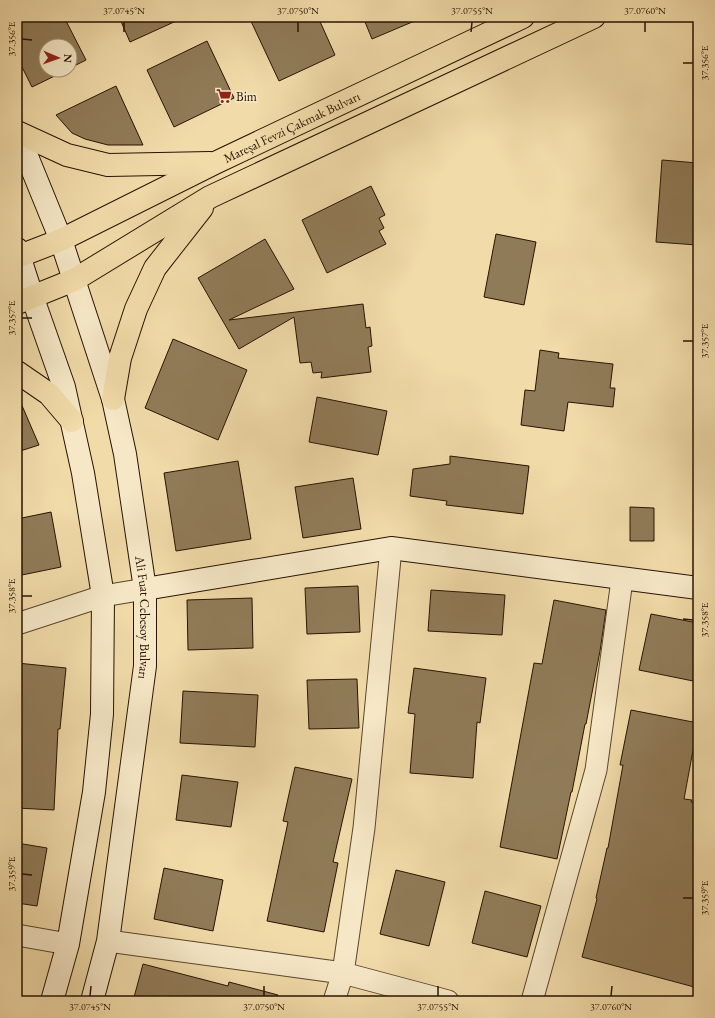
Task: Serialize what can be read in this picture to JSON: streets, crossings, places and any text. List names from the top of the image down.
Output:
{
  "streets": {
    "main road": ["Mareşal Fevzi Çakmak Bulvarı", "Ali Fuat Cebesoy Bulvarı"]
  },
  "crossings": [
    ["Mareşal Fevzi Çakmak Bulvarı", "Ali Fuat Cebesoy Bulvarı"]
  ],
  "places": {
    "supermarket": ["Bim"]
  },
  "north": "right",
  "coordinates": [
    "37.0745°N",
    "37.0750°N",
    "37.0755°N",
    "37.0760°N",
    "37.356°E",
    "37.357°E",
    "37.358°E",
    "37.359°E"
  ]
}
